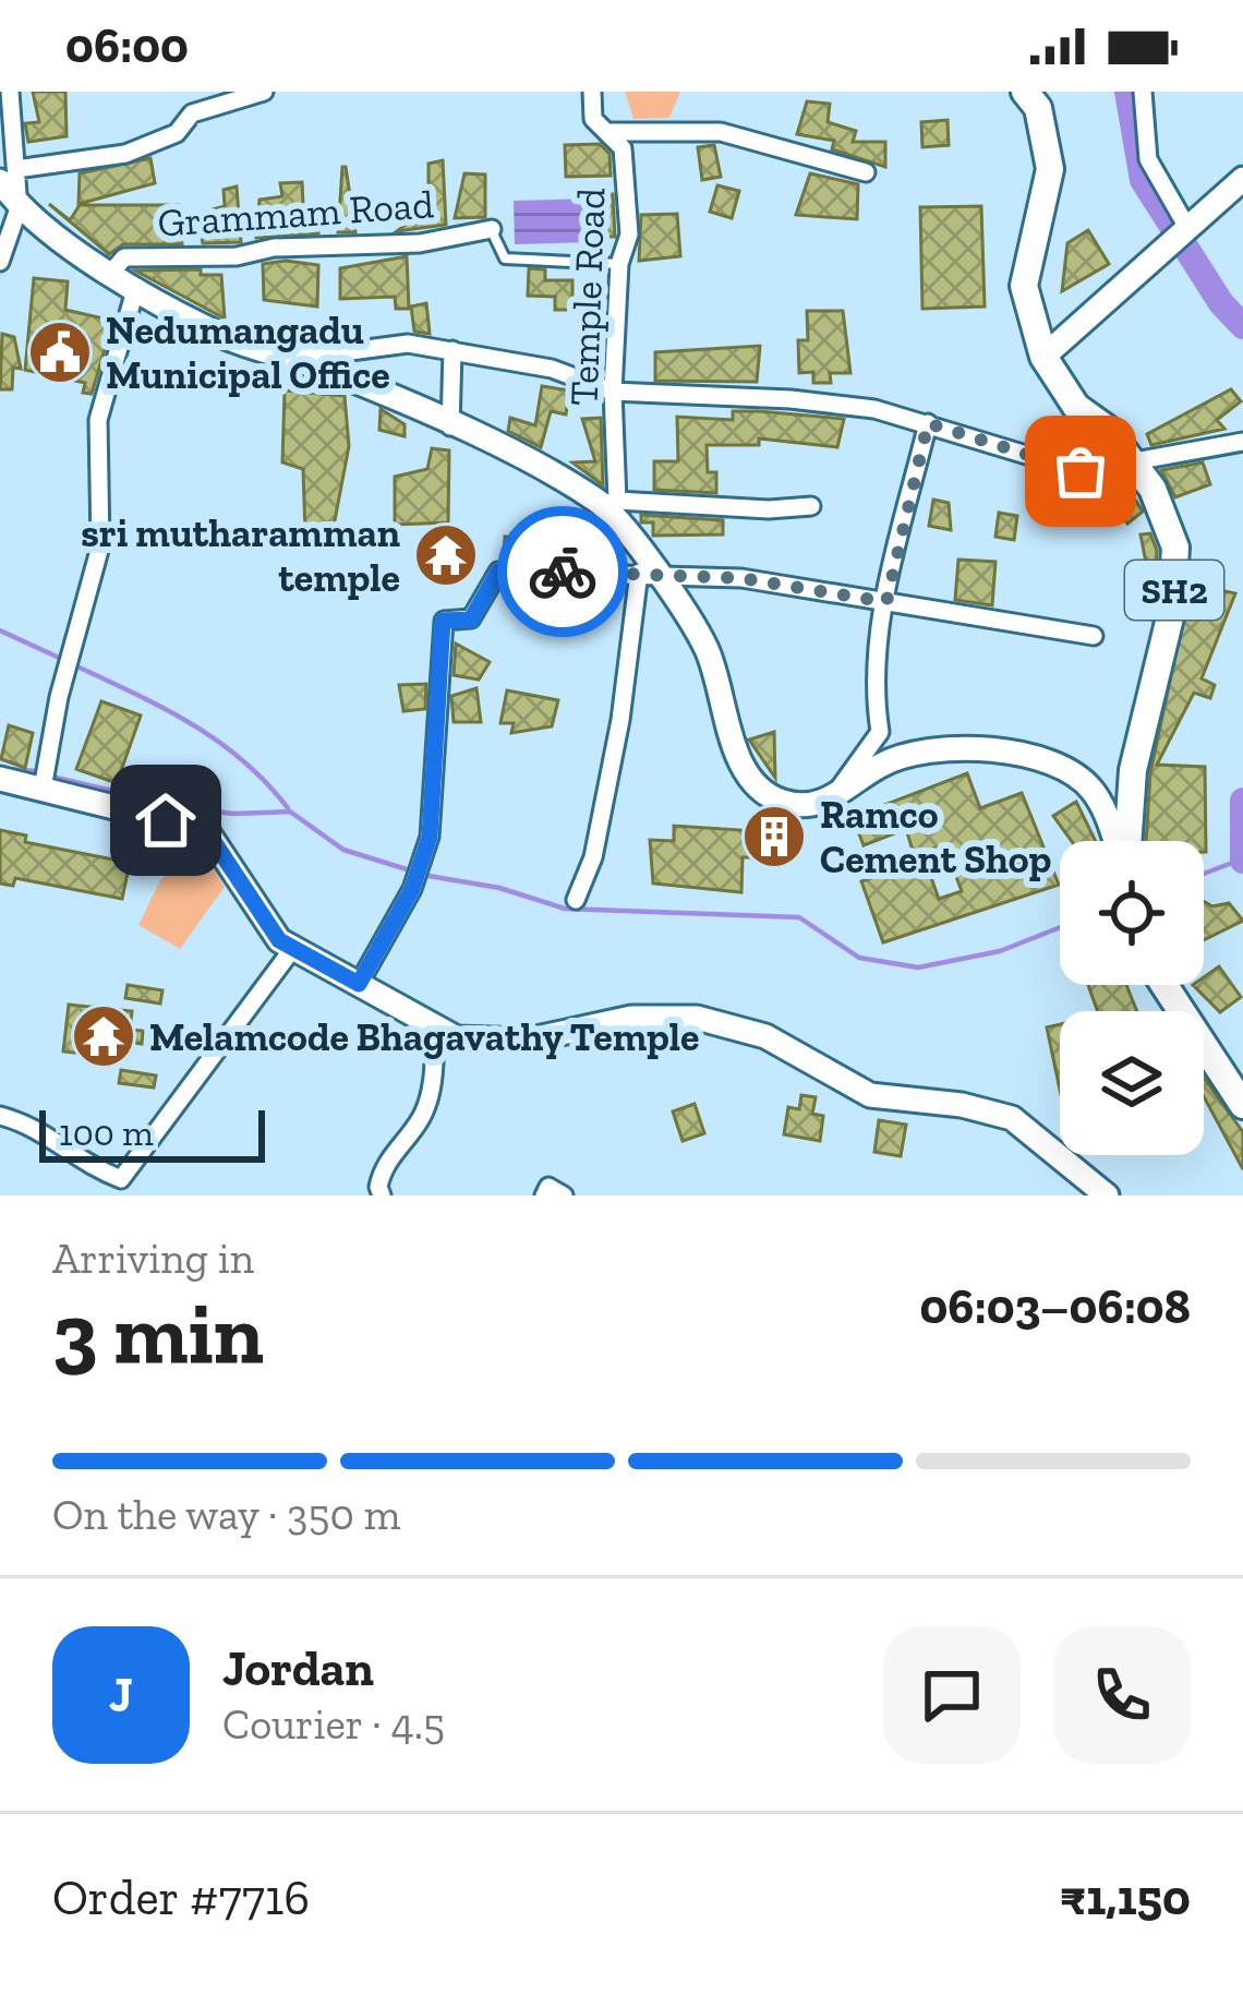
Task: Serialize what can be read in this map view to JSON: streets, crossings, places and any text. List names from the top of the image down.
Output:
{
  "streets": {
    "main road": ["SH2"],
    "street": ["Grammam Road", "Temple Road"]
  },
  "places": {
    "public building": ["Nedumangadu Municipal Office"],
    "temple": ["sri mutharamman temple", "Melamcode Bhagavathy Temple"],
    "building": ["Ramco Cement Shop"]
  },
  "scale_bar": "100 m",
  "page": {
    "status": "06:00",
    "scale": "100 m",
    "heading": ["3 min", "Arriving in", "06:03–06:08"],
    "panel": [
      "Jordan",
      "Courier · 4.5",
      "Order #7716",
      "₹1,150"
    ],
    "bar": "On the way · 350 m",
    "round": "J"
  }
}
